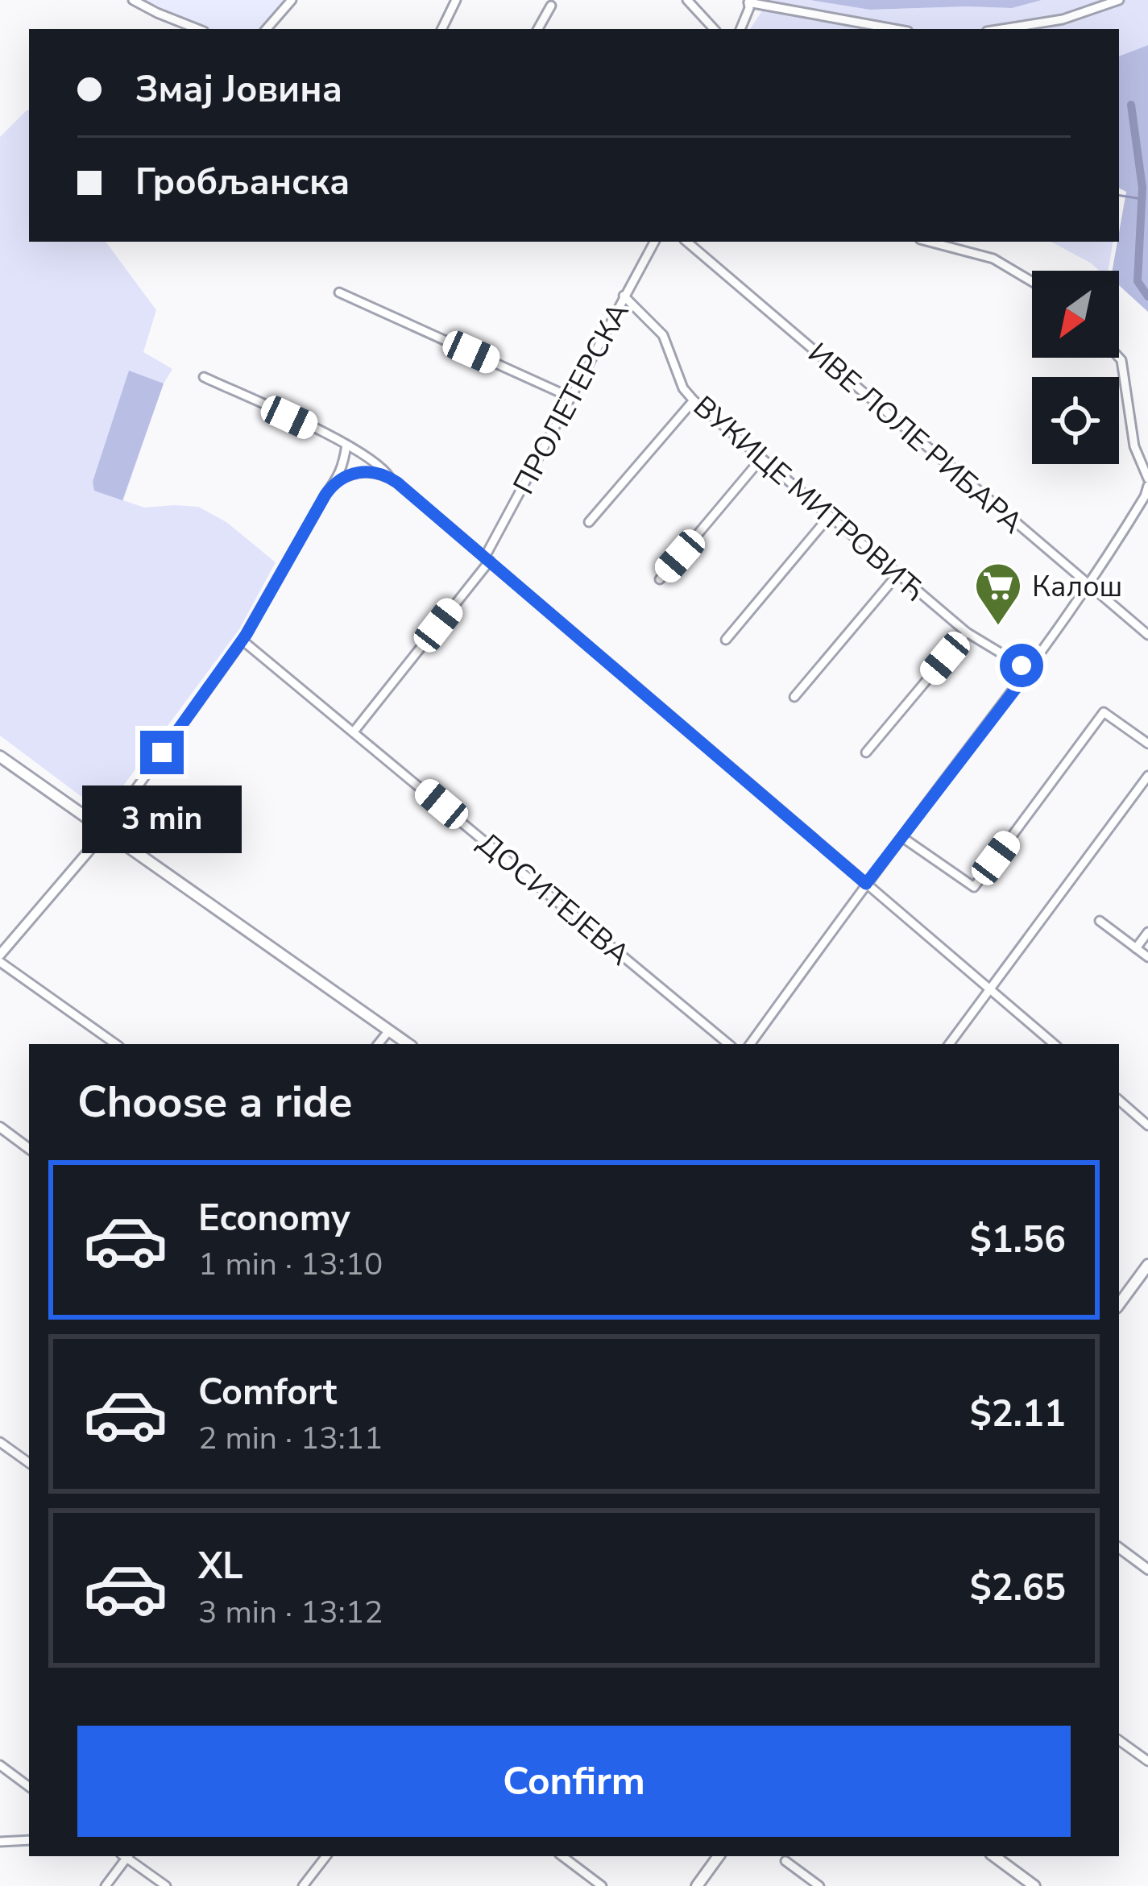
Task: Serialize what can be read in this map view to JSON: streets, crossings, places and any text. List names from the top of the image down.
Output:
{
  "streets": {
    "street": [
      "ПРОЛЕТЕРСКА",
      "ИВЕ ЛОЛЕ РИБАРА",
      "ВУКИЦЕ МИТРОВИЋ",
      "ДОСИТЕЈЕВА"
    ]
  },
  "crossings": [
    ["ПРОЛЕТЕРСКА", "ВУКИЦЕ МИТРОВИЋ"],
    ["ПРОЛЕТЕРСКА", "ДОСИТЕЈЕВА"]
  ],
  "places": {
    "supermarket": ["Калош"]
  },
  "north": "bottom left",
  "page": {
    "banner": ["Змај Јовина", "Гробљанска"],
    "bubble": "3 min",
    "heading": "Choose a ride",
    "list": [
      {
        "name": "Economy",
        "note": "1 min · 13:10",
        "value": "$1.56"
      },
      {
        "name": "Comfort",
        "note": "2 min · 13:11",
        "value": "$2.11"
      },
      {
        "name": "XL",
        "note": "3 min · 13:12",
        "value": "$2.65"
      }
    ],
    "buttons": "Confirm"
  }
}
